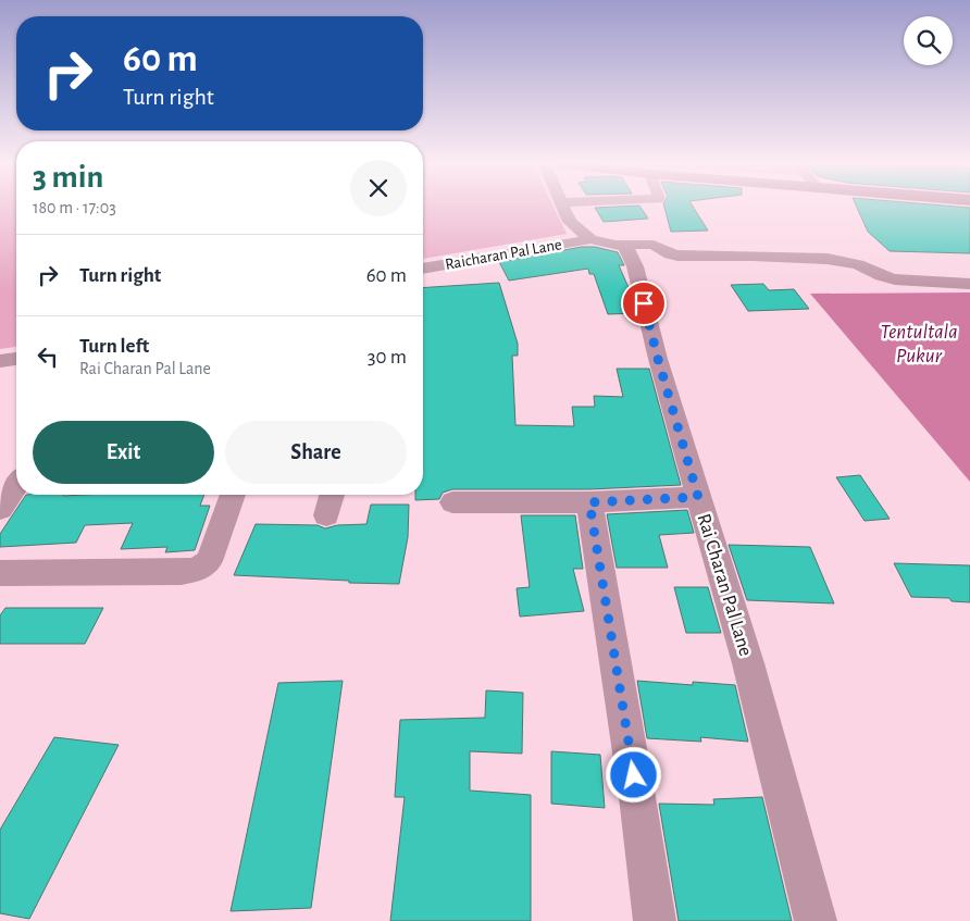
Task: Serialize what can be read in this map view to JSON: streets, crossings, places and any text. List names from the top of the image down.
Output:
{
  "streets": {
    "street": ["Raicharan Pal Lane", "Rai Charan Pal Lane"]
  },
  "water": ["Tentultala Pukur"],
  "page": {
    "turn": ["60 m", "Turn right"],
    "heading": ["3 min", "180 m · 17:03"],
    "list": [
      {
        "name": "Turn right",
        "value": "60 m"
      },
      {
        "name": "Turn left",
        "note": "Rai Charan Pal Lane",
        "value": "30 m"
      }
    ],
    "buttons": ["Exit", "Share"]
  }
}
